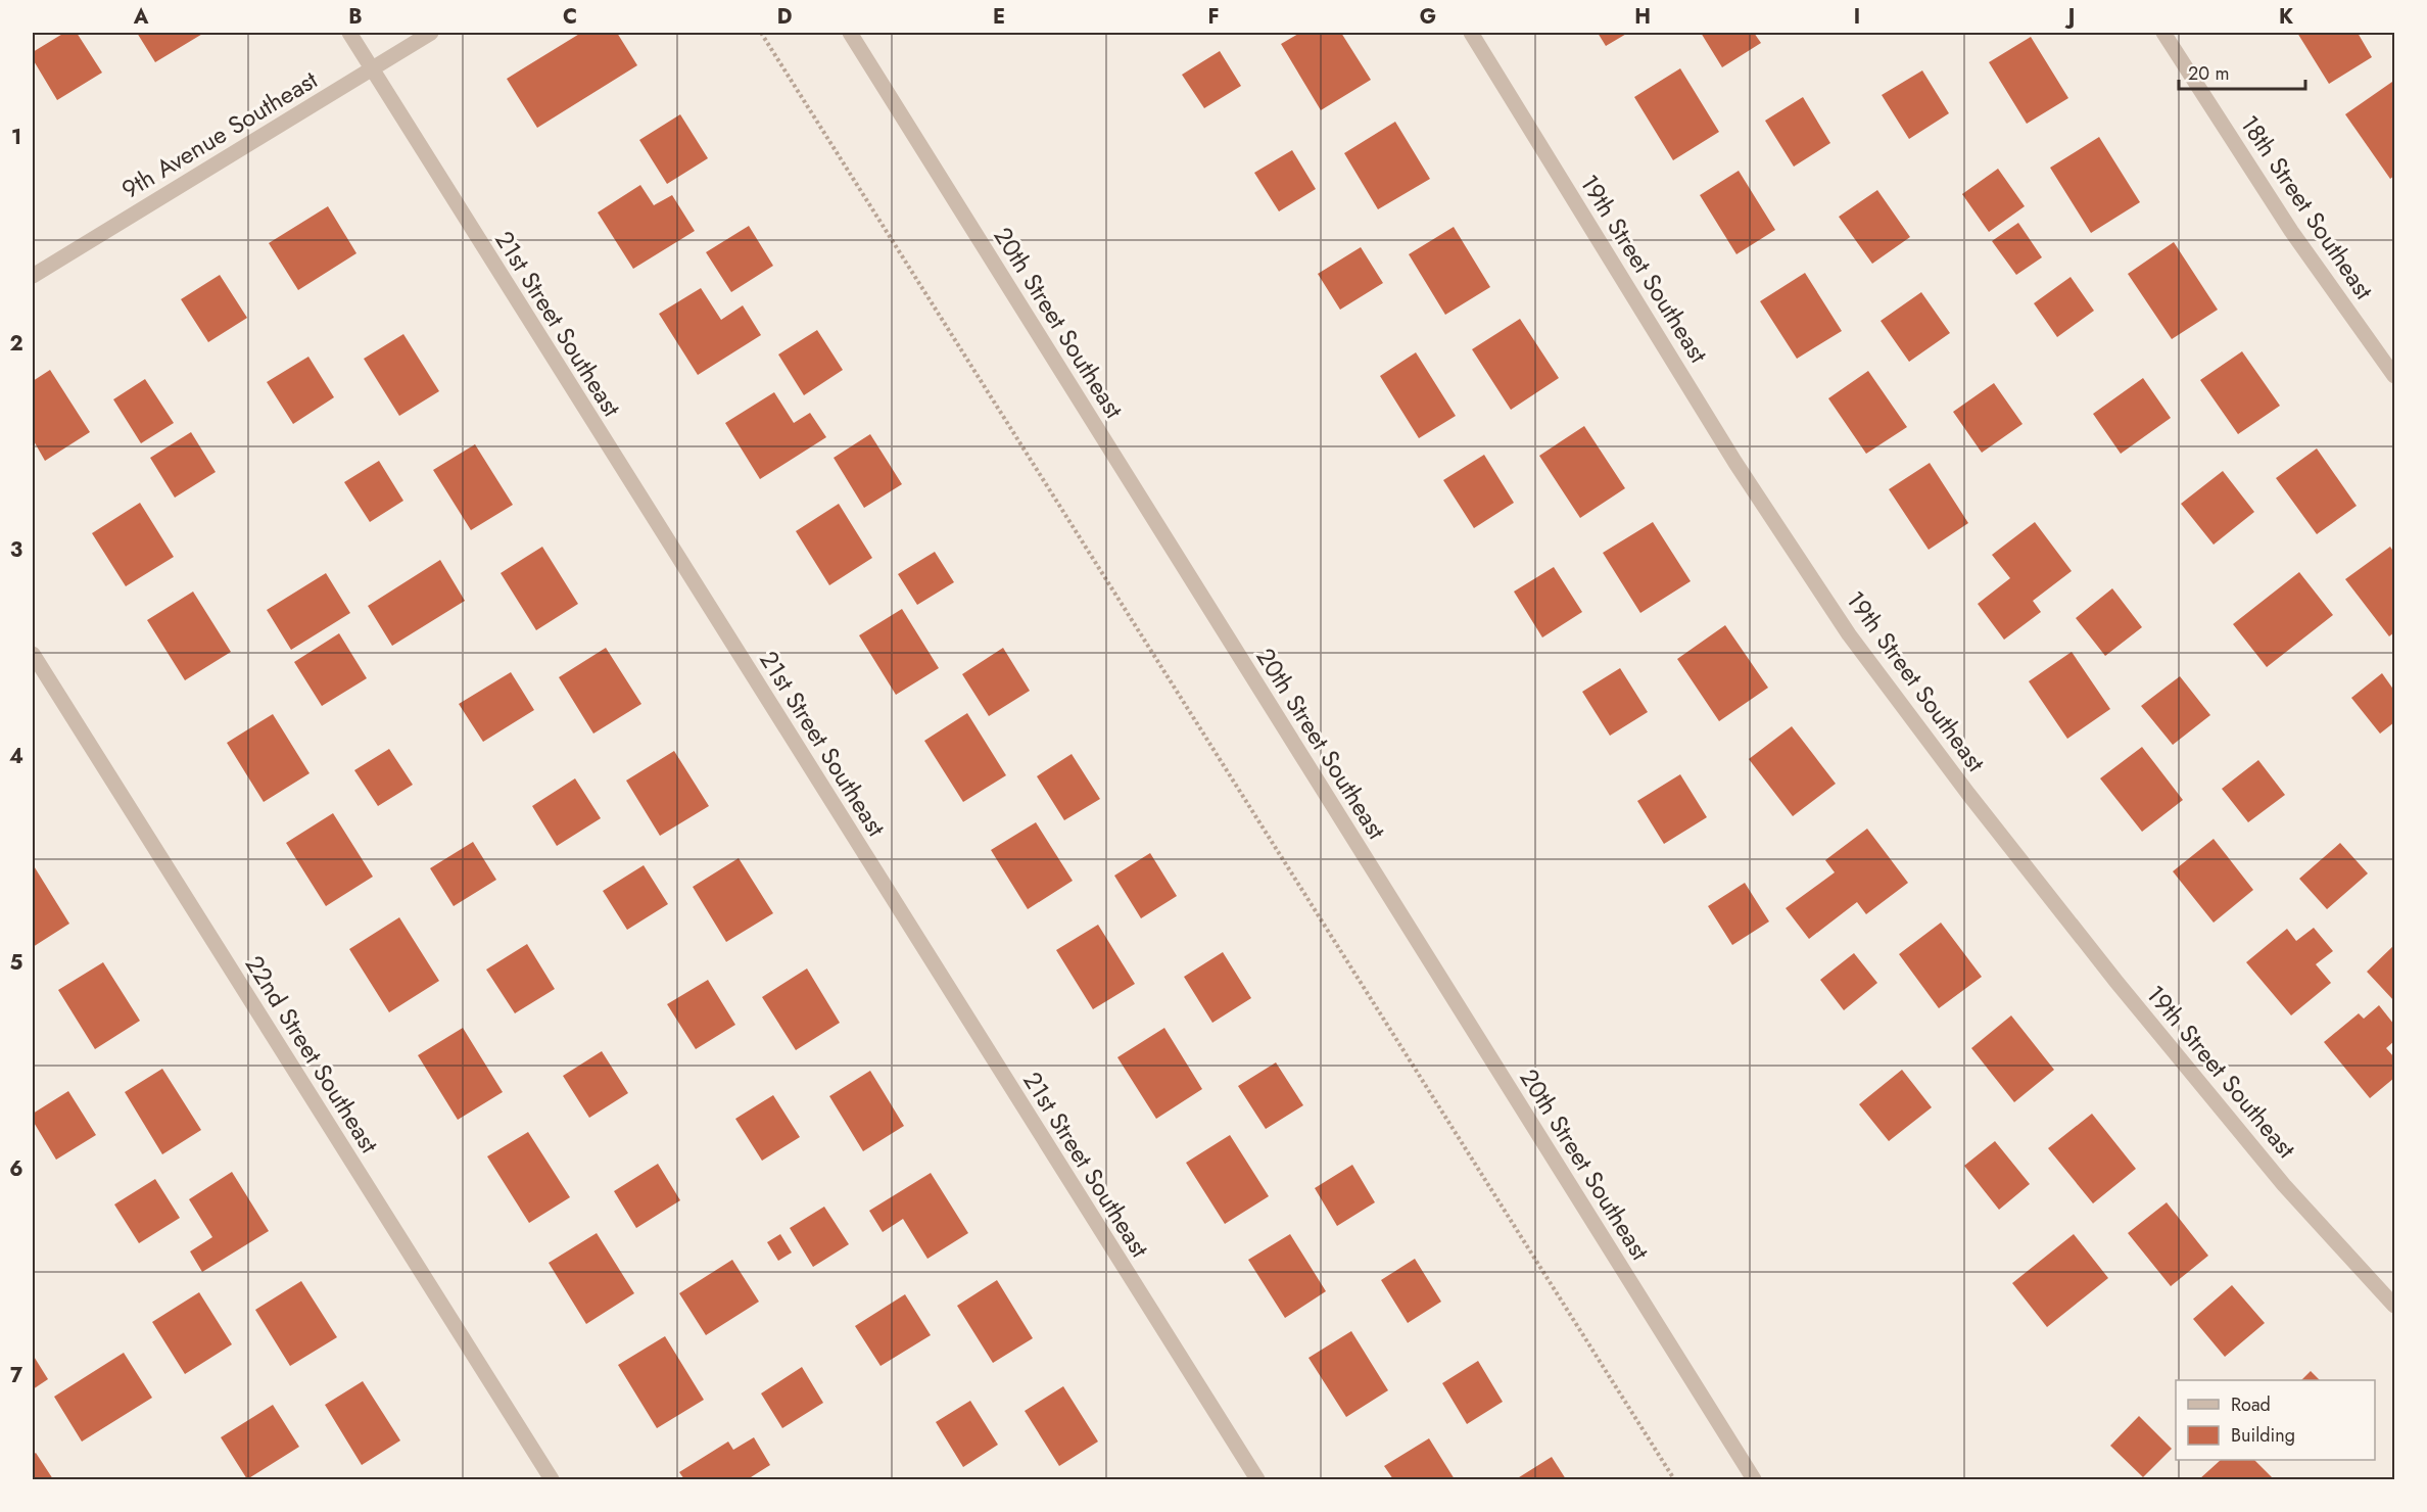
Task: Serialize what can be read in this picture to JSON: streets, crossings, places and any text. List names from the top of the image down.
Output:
{
  "streets": {
    "street": [
      "9th Avenue Southeast",
      "18th Street Southeast",
      "19th Street Southeast",
      "20th Street Southeast",
      "21st Street Southeast",
      "22nd Street Southeast"
    ]
  },
  "crossings": [
    ["9th Avenue Southeast", "21st Street Southeast"]
  ],
  "legend": ["Road", "Building"],
  "scale_bar": "20 m",
  "grid": {
    "columns": [
      "A",
      "B",
      "C",
      "D",
      "E",
      "F",
      "G",
      "H",
      "I",
      "J",
      "K"
    ],
    "rows": [
      "1",
      "2",
      "3",
      "4",
      "5",
      "6",
      "7"
    ]
  }
}
